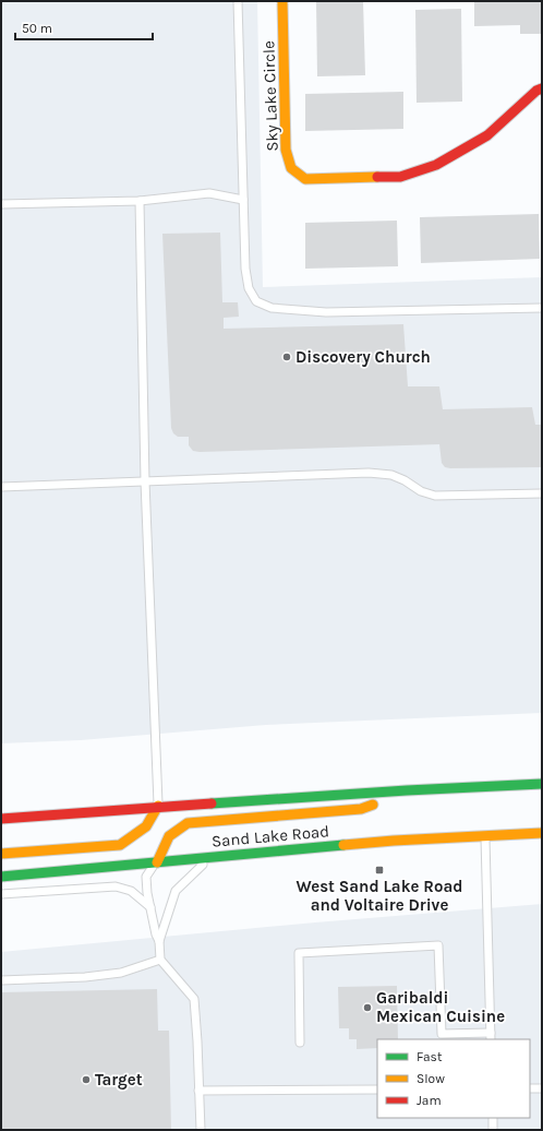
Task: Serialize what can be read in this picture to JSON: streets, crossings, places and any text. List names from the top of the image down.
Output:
{
  "streets": {
    "main road": ["Sky Lake Circle", "Sand Lake Road"]
  },
  "places": {
    "other": ["Discovery Church", "Garibaldi Mexican Cuisine", "Target"],
    "transit": ["West Sand Lake Road and Voltaire Drive"]
  },
  "legend": ["Fast", "Slow", "Jam"],
  "scale_bar": "50 m"
}
